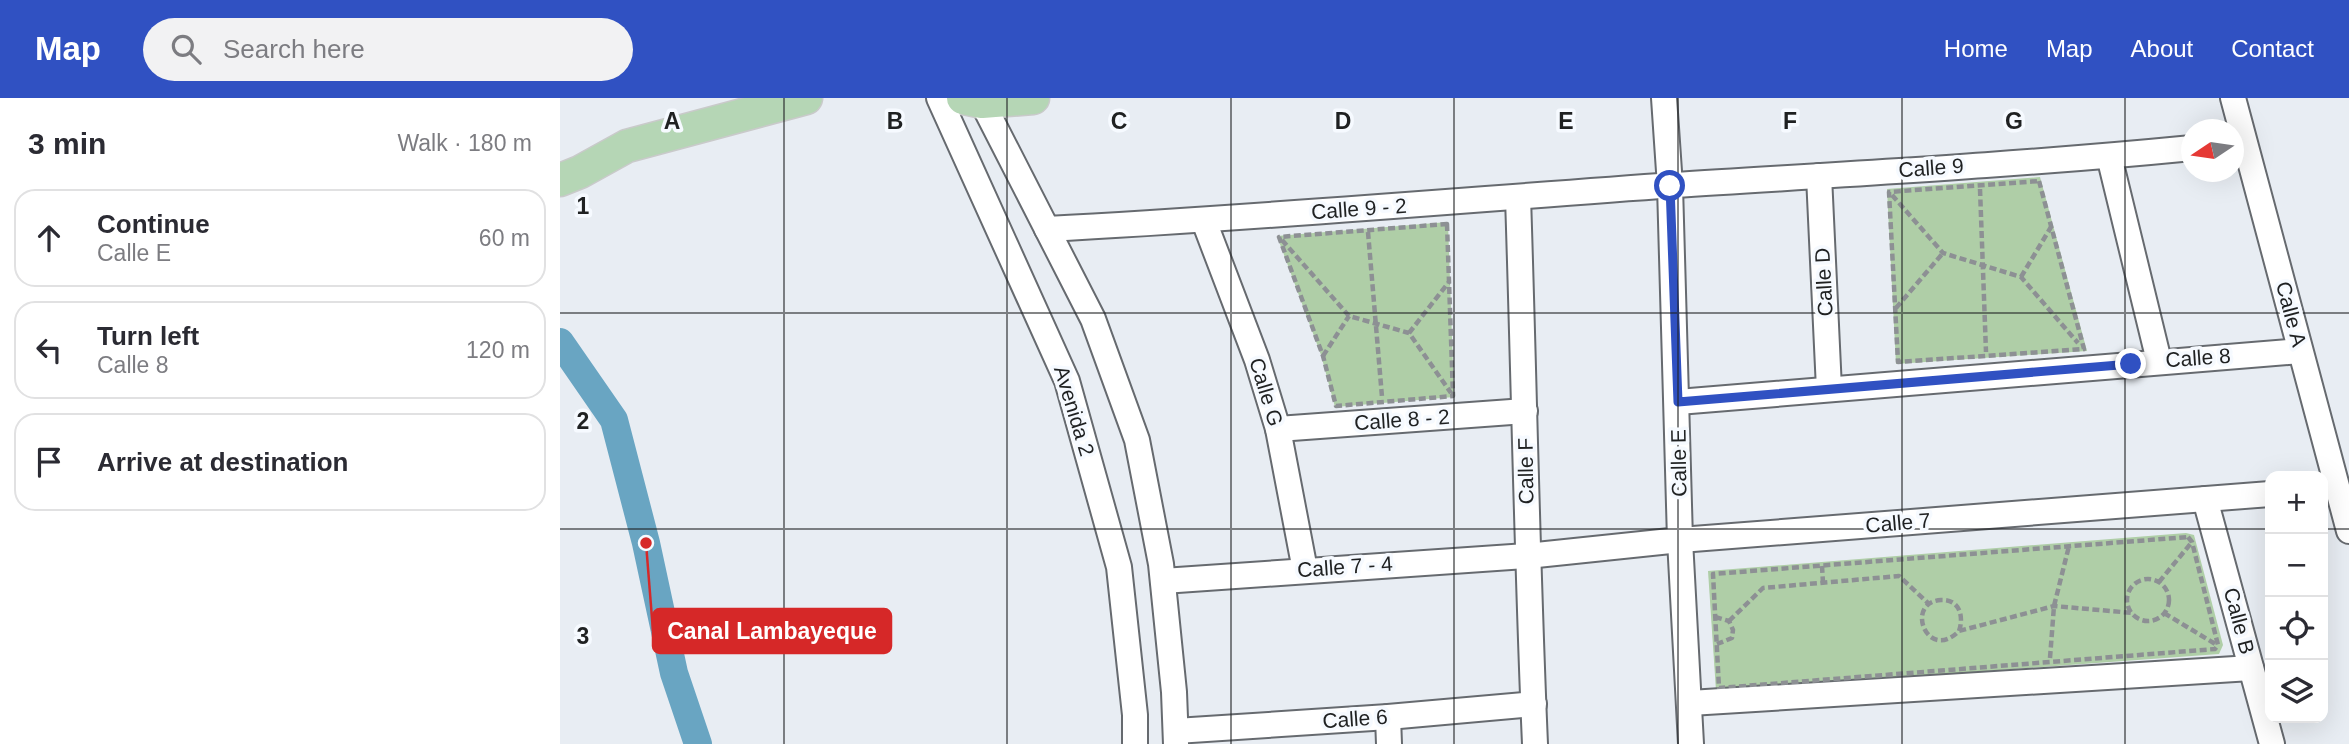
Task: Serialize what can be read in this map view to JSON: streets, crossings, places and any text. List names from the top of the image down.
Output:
{
  "streets": {
    "street": [
      "Calle 9",
      "Calle 9 - 2",
      "Calle D",
      "Calle A",
      "Calle 8",
      "Calle G",
      "Avenida 2",
      "Calle 8 - 2",
      "Calle E",
      "Calle F",
      "Calle 7",
      "Calle 7 - 4",
      "Calle B",
      "Calle 6"
    ]
  },
  "crossings": [
    ["Calle 9", "Calle 9 - 2"],
    ["Calle 9", "Calle D"],
    ["Calle 9", "Calle E"],
    ["Calle 9 - 2", "Calle G"],
    ["Calle 9 - 2", "Calle E"],
    ["Calle 9 - 2", "Calle F"],
    ["Calle D", "Calle 8"],
    ["Calle A", "Calle 8"],
    ["Calle 8", "Calle E"],
    ["Calle G", "Calle 8 - 2"],
    ["Calle G", "Calle 7 - 4"],
    ["Calle 8 - 2", "Calle F"],
    ["Calle E", "Calle 7"],
    ["Calle F", "Calle 7"],
    ["Calle F", "Calle 7 - 4"],
    ["Calle F", "Calle 6"],
    ["Calle 7", "Calle 7 - 4"],
    ["Calle 7", "Calle B"]
  ],
  "places": ["Canal Lambayeque"],
  "north": "left",
  "page": {
    "header": "Map",
    "search": "Search here",
    "nav": [
      "Home",
      "Map",
      "About",
      "Contact"
    ],
    "heading": ["3 min", "Walk · 180 m"],
    "list": [
      ["Continue", "Calle E", "60 m"],
      ["Turn left", "Calle 8", "120 m"],
      "Arrive at destination"
    ],
    "map_buttons": ["+", "−"]
  },
  "grid": {
    "columns": [
      "A",
      "B",
      "C",
      "D",
      "E",
      "F",
      "G"
    ],
    "rows": ["1", "2", "3"]
  }
}
